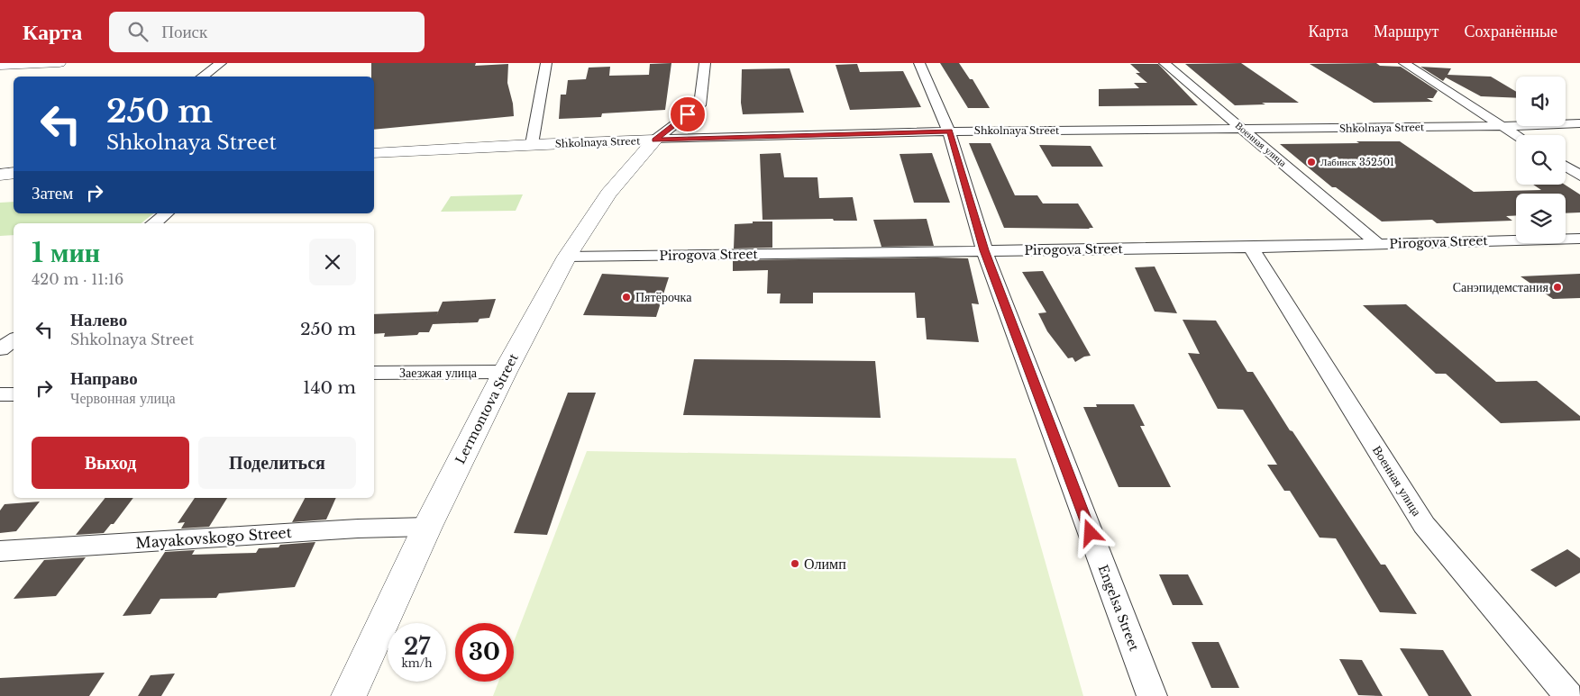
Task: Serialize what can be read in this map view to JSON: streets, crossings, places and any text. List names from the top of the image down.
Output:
{
  "streets": {
    "street": [
      "Shkolnaya Street",
      "Военная улица",
      "Pirogova Street",
      "Заезжая улица",
      "Lermontova Street",
      "Mayakovskogo Street",
      "Engelsa Street"
    ]
  },
  "crossings": [
    ["Shkolnaya Street", "Военная улица"],
    ["Shkolnaya Street", "Lermontova Street"],
    ["Shkolnaya Street", "Engelsa Street"],
    ["Военная улица", "Pirogova Street"],
    ["Pirogova Street", "Lermontova Street"],
    ["Pirogova Street", "Engelsa Street"],
    ["Заезжая улица", "Lermontova Street"],
    ["Lermontova Street", "Mayakovskogo Street"]
  ],
  "places": [
    "Лабинск 352501",
    "Санэпидемстания",
    "Пятёрочка",
    "Олимп"
  ],
  "page": {
    "header": "Карта",
    "search": "Поиск",
    "nav": ["Карта", "Маршрут", "Сохранённые"],
    "turn": ["250 m", "Shkolnaya Street"],
    "then": "Затем",
    "heading": ["1 мин", "420 m · 11:16"],
    "list": [
      {
        "name": "Налево",
        "note": "Shkolnaya Street",
        "value": "250 m"
      },
      {
        "name": "Направо",
        "note": "Червонная улица",
        "value": "140 m"
      }
    ],
    "buttons": ["Выход", "Поделиться"],
    "speed": "27 km/h",
    "limit": "30"
  }
}
